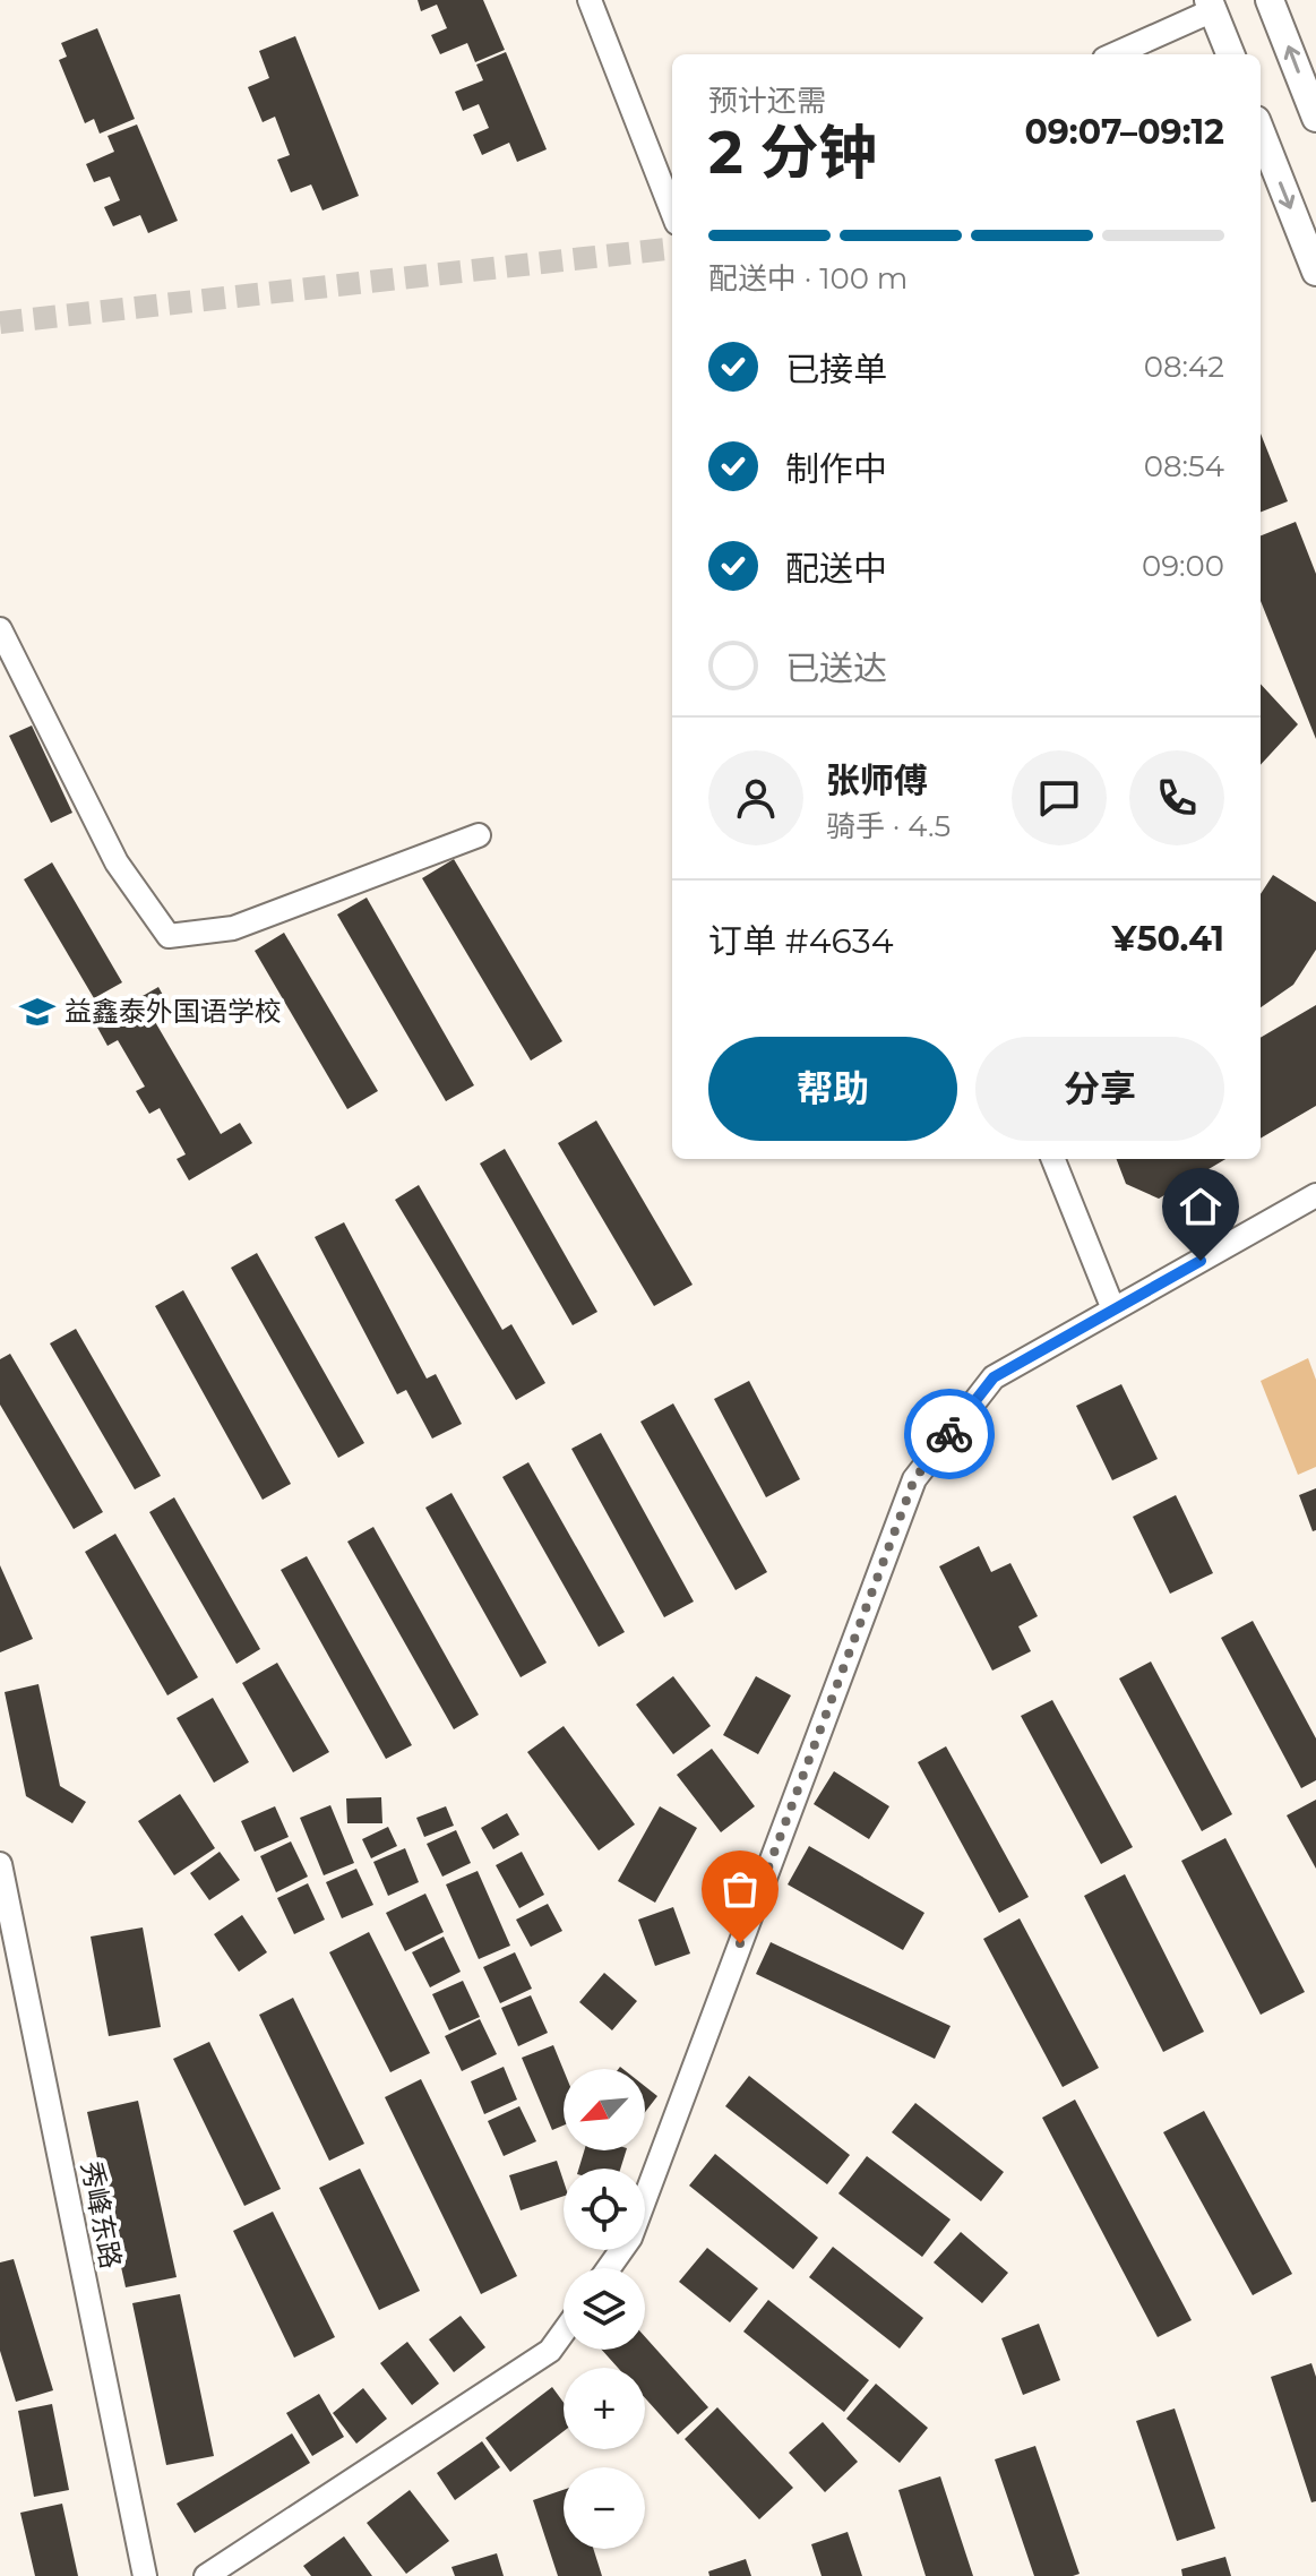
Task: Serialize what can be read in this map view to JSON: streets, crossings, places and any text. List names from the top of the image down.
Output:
{
  "streets": {
    "street": ["秀峰东路"]
  },
  "places": {
    "school or university": ["益鑫泰外国语学校"]
  },
  "north": "bottom left",
  "page": {
    "heading": ["2 分钟", "预计还需", "09:07–09:12"],
    "panel": [
      "张师傅",
      "骑手 · 4.5",
      "订单 #4634",
      "¥50.41"
    ],
    "bar": "配送中 · 100 m",
    "list": [
      ["已接单", "08:42"],
      ["制作中", "08:54"],
      ["配送中", "09:00"],
      "已送达"
    ],
    "buttons": ["帮助", "分享"],
    "map_buttons": ["+", "−"]
  }
}
